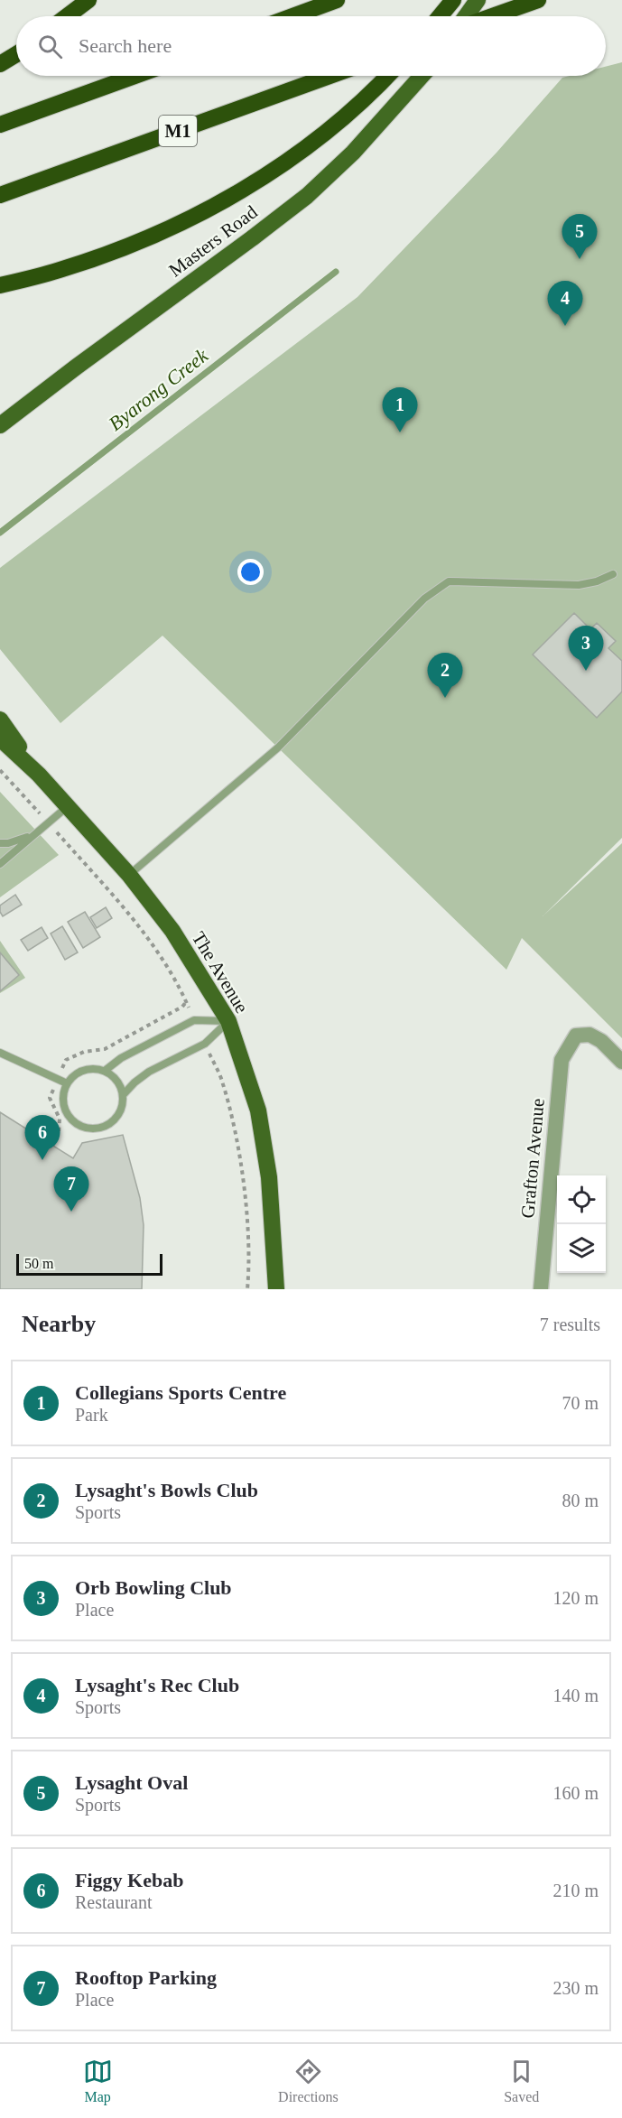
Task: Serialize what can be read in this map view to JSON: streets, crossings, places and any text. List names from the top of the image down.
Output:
{
  "streets": {
    "highway": ["M1"],
    "main road": ["Masters Road", "The Avenue"],
    "street": ["Grafton Avenue"]
  },
  "water": ["Byarong Creek"],
  "scale_bar": "50 m",
  "page": {
    "search": "Search here",
    "pins": [
      "5",
      "4",
      "1",
      "3",
      "2",
      "6",
      "7"
    ],
    "scale": "50 m",
    "heading": ["Nearby", "7 results"],
    "list": [
      {
        "mark": "1",
        "name": "Collegians Sports Centre",
        "note": "Park",
        "value": "70 m"
      },
      {
        "mark": "2",
        "name": "Lysaght's Bowls Club",
        "note": "Sports",
        "value": "80 m"
      },
      {
        "mark": "3",
        "name": "Orb Bowling Club",
        "note": "Place",
        "value": "120 m"
      },
      {
        "mark": "4",
        "name": "Lysaght's Rec Club",
        "note": "Sports",
        "value": "140 m"
      },
      {
        "mark": "5",
        "name": "Lysaght Oval",
        "note": "Sports",
        "value": "160 m"
      },
      {
        "mark": "6",
        "name": "Figgy Kebab",
        "note": "Restaurant",
        "value": "210 m"
      },
      {
        "mark": "7",
        "name": "Rooftop Parking",
        "note": "Place",
        "value": "230 m"
      }
    ],
    "nav": ["Map", "Directions", "Saved"]
  }
}
